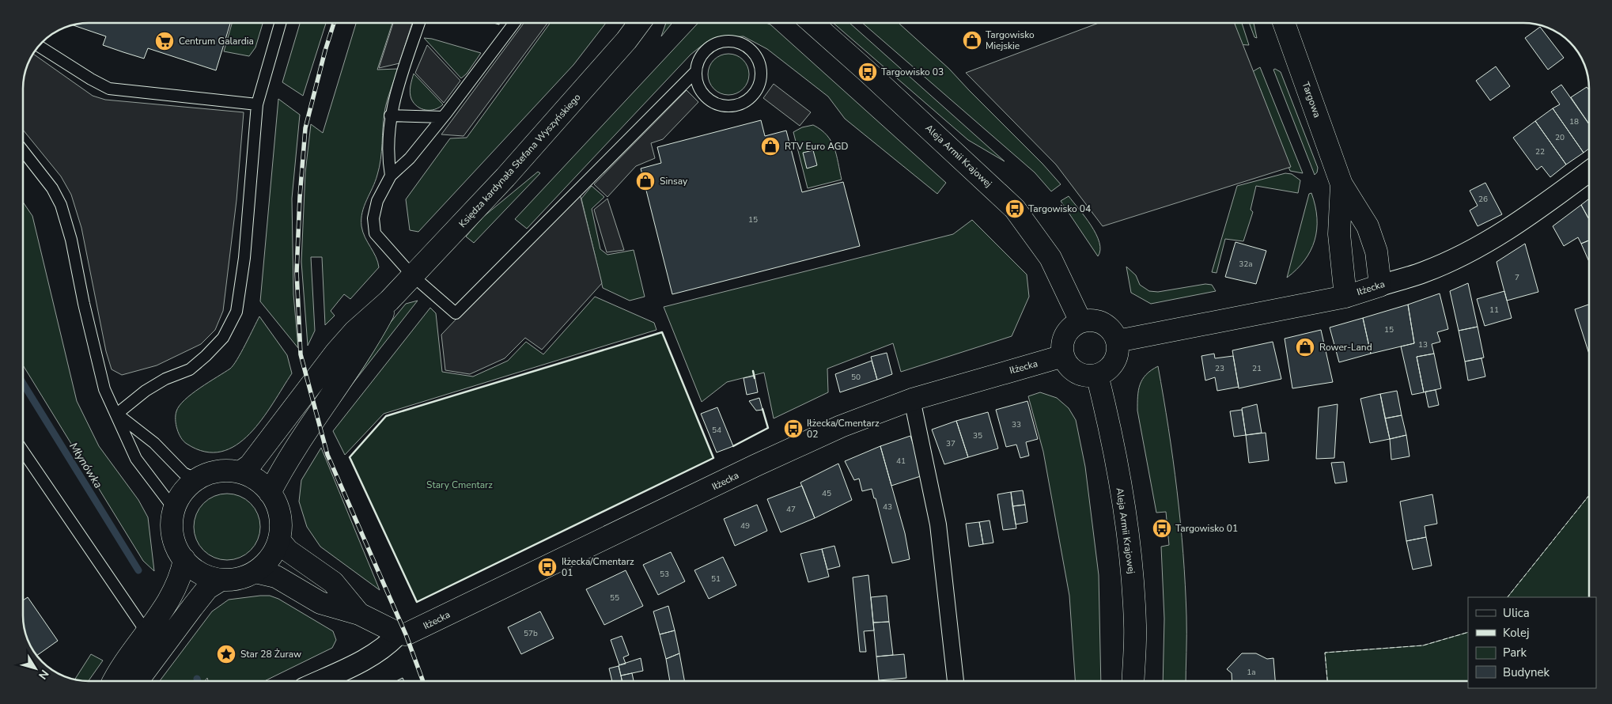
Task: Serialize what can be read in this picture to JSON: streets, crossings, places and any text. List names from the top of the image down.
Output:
{
  "streets": {
    "street": [
      "Targowa",
      "Aleja Armii Krajowej",
      "Księdza kardynała Stefana Wyszyńskiego",
      "Iłżecka"
    ]
  },
  "crossings": [
    ["Targowa", "Iłżecka"],
    ["Aleja Armii Krajowej", "Iłżecka"]
  ],
  "water": ["Młynówka"],
  "parks": ["Stary Cmentarz"],
  "places": {
    "shop": [
      "Targowisko Miejskie",
      "RTV Euro AGD",
      "Sinsay",
      "Rower-Land"
    ],
    "supermarket": ["Centrum Galardia"],
    "bus stop": [
      "Targowisko 03",
      "Targowisko 04",
      "Iłżecka/Cmentarz 02",
      "Targowisko 01",
      "Iłżecka/Cmentarz 01"
    ],
    "place": ["Star 28 Żuraw"]
  },
  "house_numbers": [
    "18",
    "20",
    "22",
    "26",
    "15",
    "32a",
    "7",
    "11",
    "15",
    "13",
    "23",
    "21",
    "50",
    "33",
    "54",
    "35",
    "37",
    "41",
    "45",
    "43",
    "47",
    "49",
    "53",
    "51",
    "55",
    "57b",
    "1a"
  ],
  "legend": [
    "Ulica",
    "Kolej",
    "Park",
    "Budynek"
  ],
  "north": "bottom right"
}
